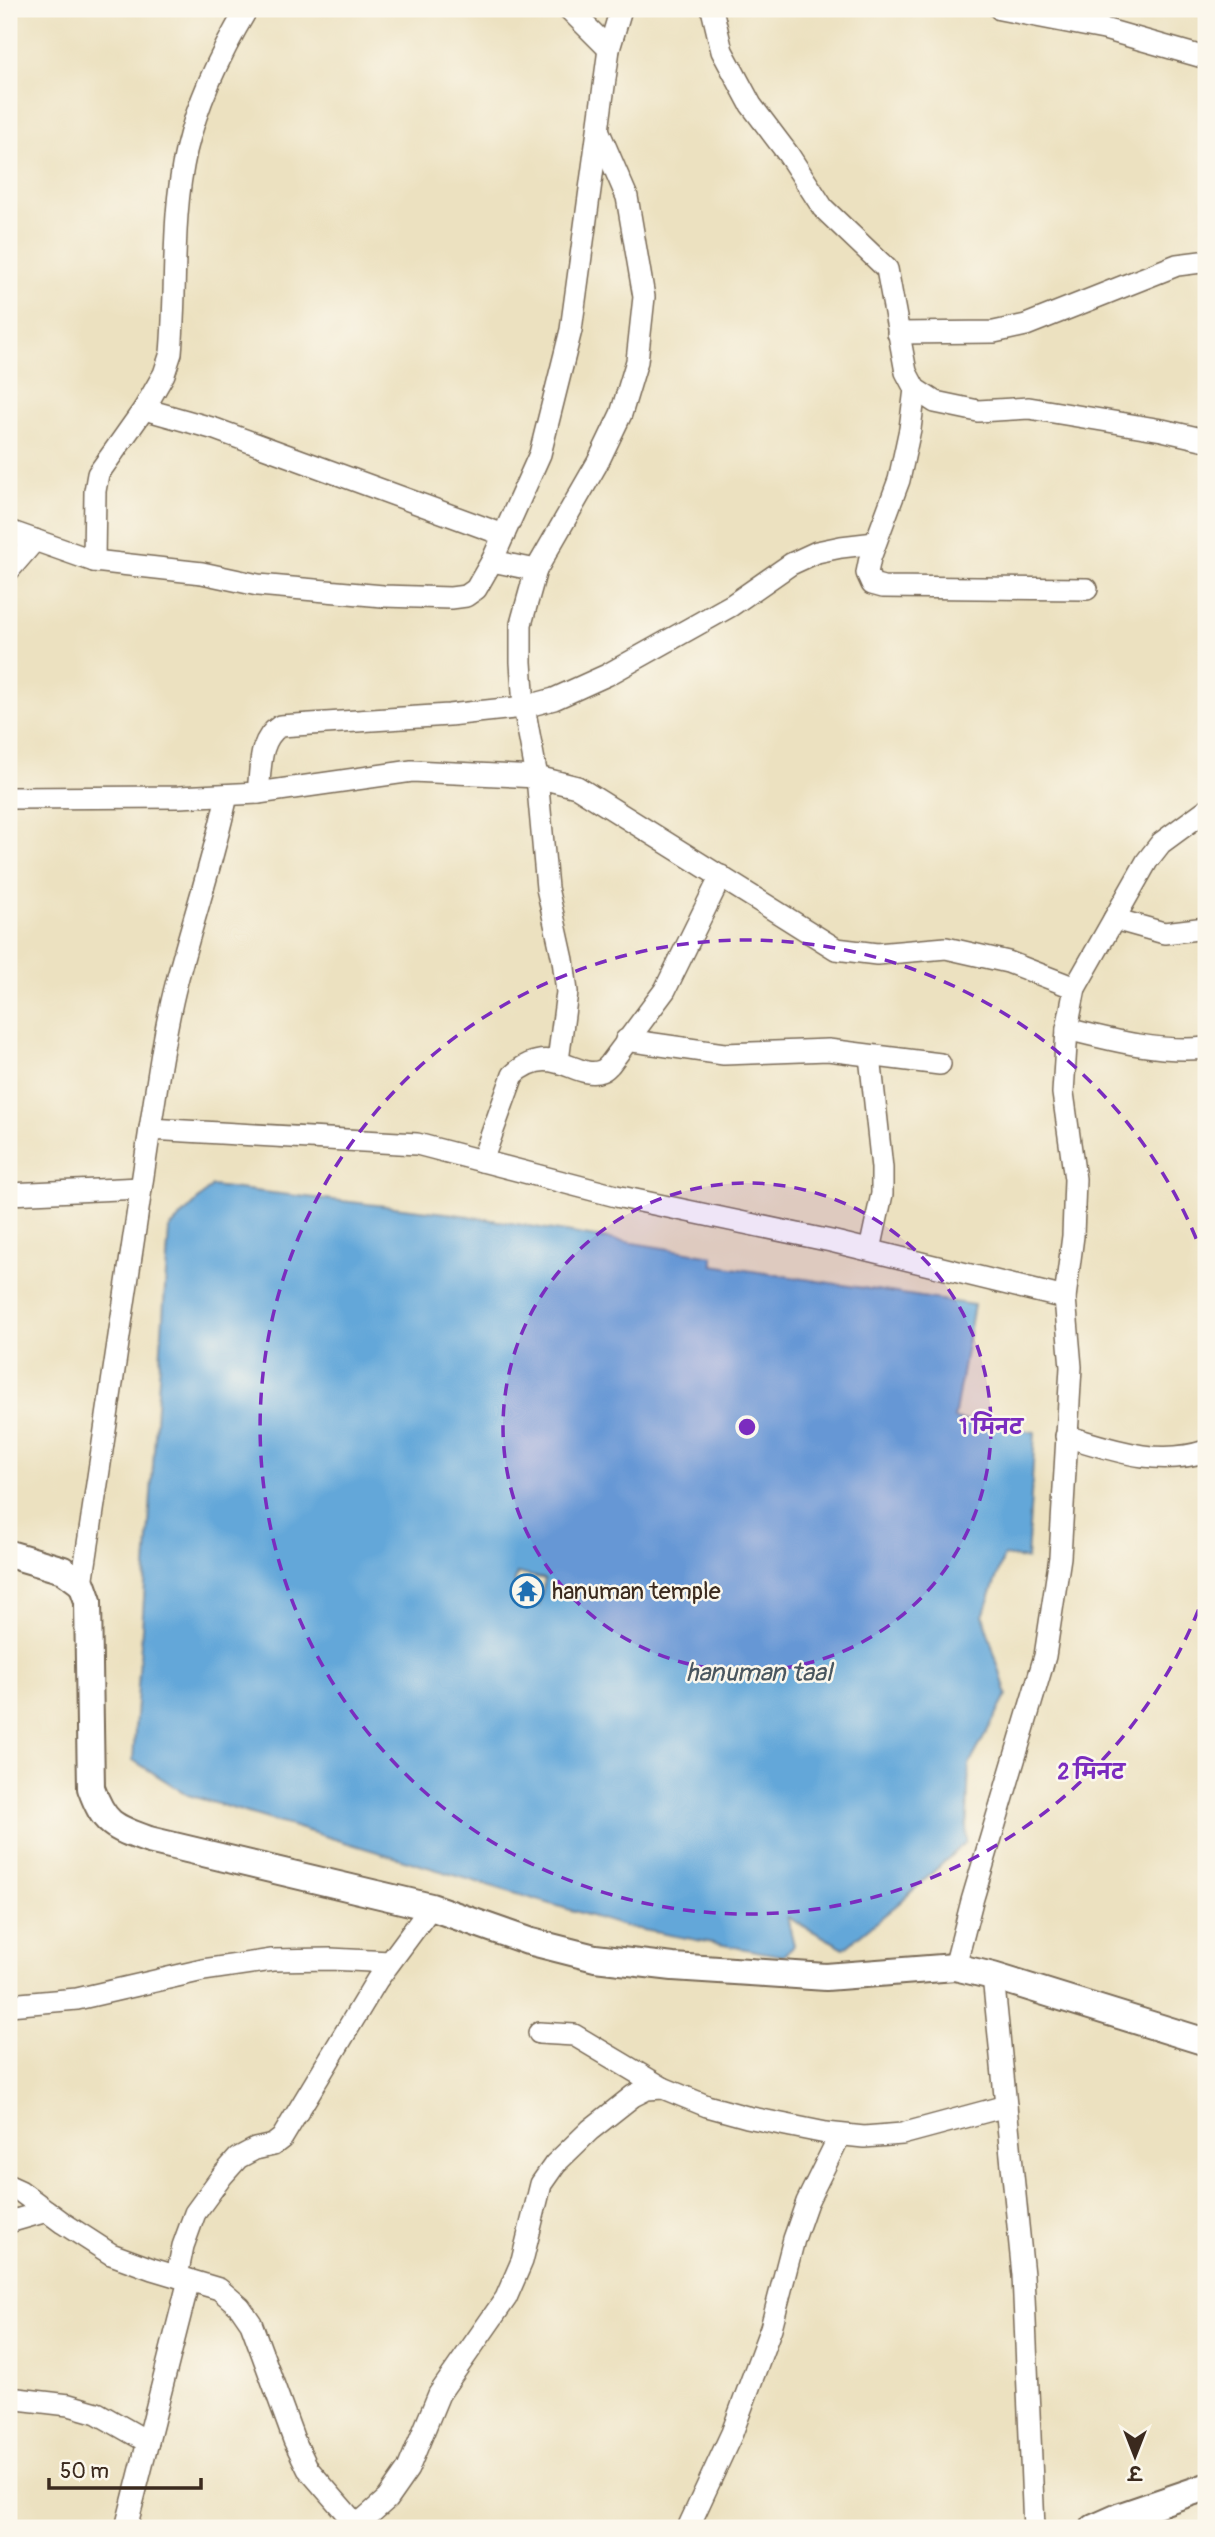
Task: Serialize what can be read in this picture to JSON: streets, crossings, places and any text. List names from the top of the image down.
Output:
{
  "water": ["hanuman taal"],
  "places": {
    "temple": ["hanuman temple"]
  },
  "scale_bar": "50 m",
  "north": "bottom",
  "rings": ["1 मिनट", "2 मिनट"]
}
